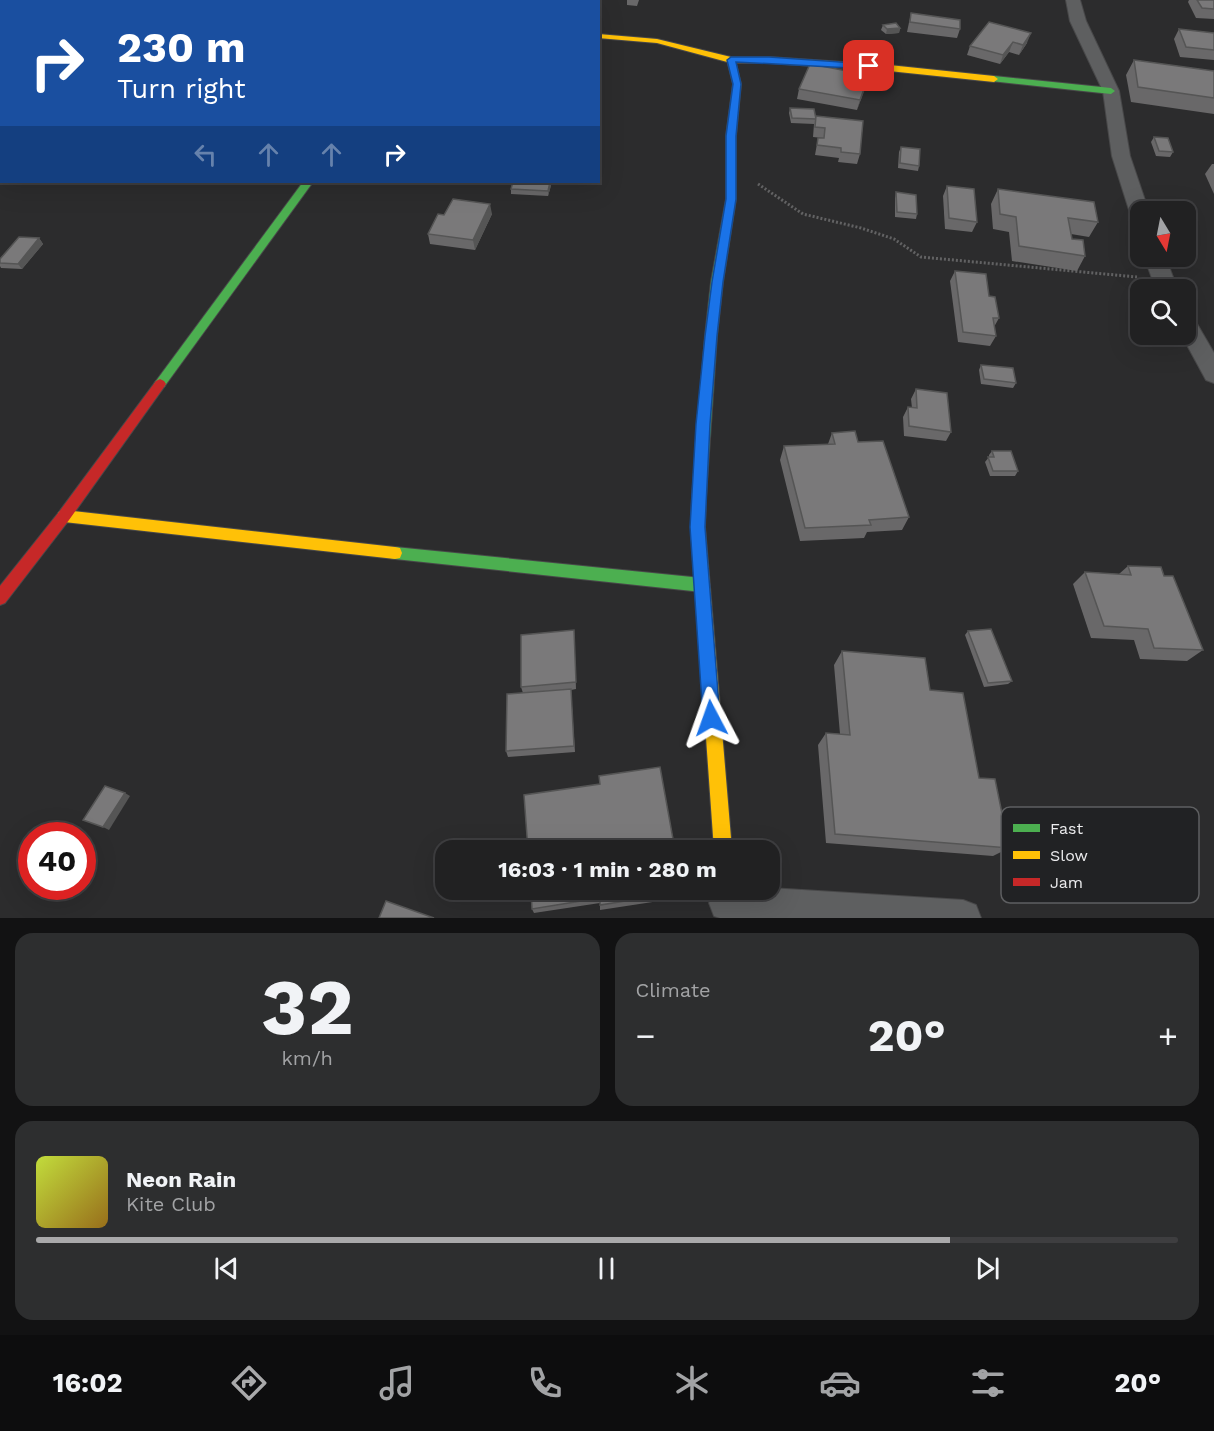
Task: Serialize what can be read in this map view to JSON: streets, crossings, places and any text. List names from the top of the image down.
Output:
{
  "legend": ["Fast", "Slow", "Jam"],
  "north": "bottom",
  "page": {
    "turn": ["230 m", "Turn right"],
    "limit": "40",
    "trip": "16:03 · 1 min · 280 m",
    "tile": [
      ["32", "km/h"],
      "Climate"
    ],
    "heat": ["−", "20°", "+"],
    "song": ["Neon Rain", "Kite Club"],
    "tabs": ["16:02", "20°"]
  }
}
